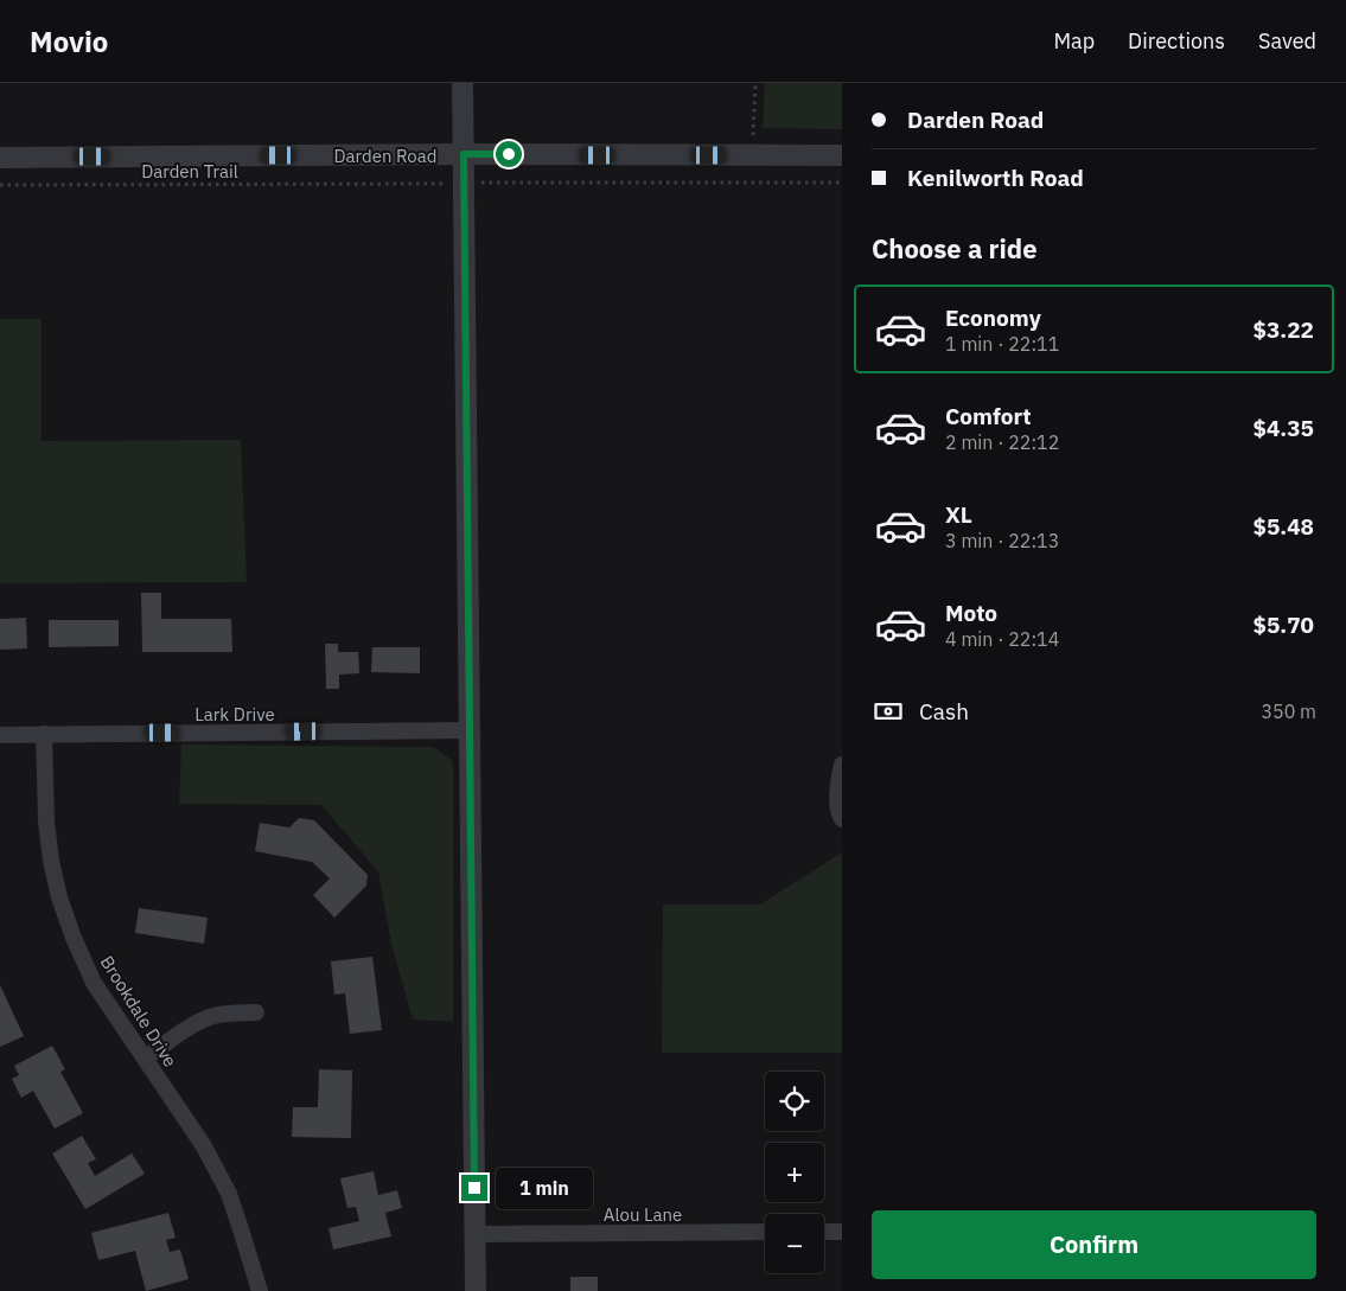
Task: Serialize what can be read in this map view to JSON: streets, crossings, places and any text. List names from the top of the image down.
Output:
{
  "streets": {
    "street": [
      "Darden Road",
      "Lark Drive",
      "Brookdale Drive",
      "Alou Lane"
    ],
    "path": ["Darden Trail"]
  },
  "crossings": [
    ["Lark Drive", "Brookdale Drive"]
  ],
  "page": {
    "header": "Movio",
    "nav": ["Map", "Directions", "Saved"],
    "banner": ["Darden Road", "Kenilworth Road"],
    "heading": "Choose a ride",
    "list": [
      {
        "name": "Economy",
        "note": "1 min · 22:11",
        "value": "$3.22"
      },
      {
        "name": "Comfort",
        "note": "2 min · 22:12",
        "value": "$4.35"
      },
      {
        "name": "XL",
        "note": "3 min · 22:13",
        "value": "$5.48"
      },
      {
        "name": "Moto",
        "note": "4 min · 22:14",
        "value": "$5.70"
      }
    ],
    "pay": ["Cash", "350 m"],
    "map_buttons": ["+", "−"],
    "bubble": "1 min",
    "buttons": "Confirm"
  }
}
